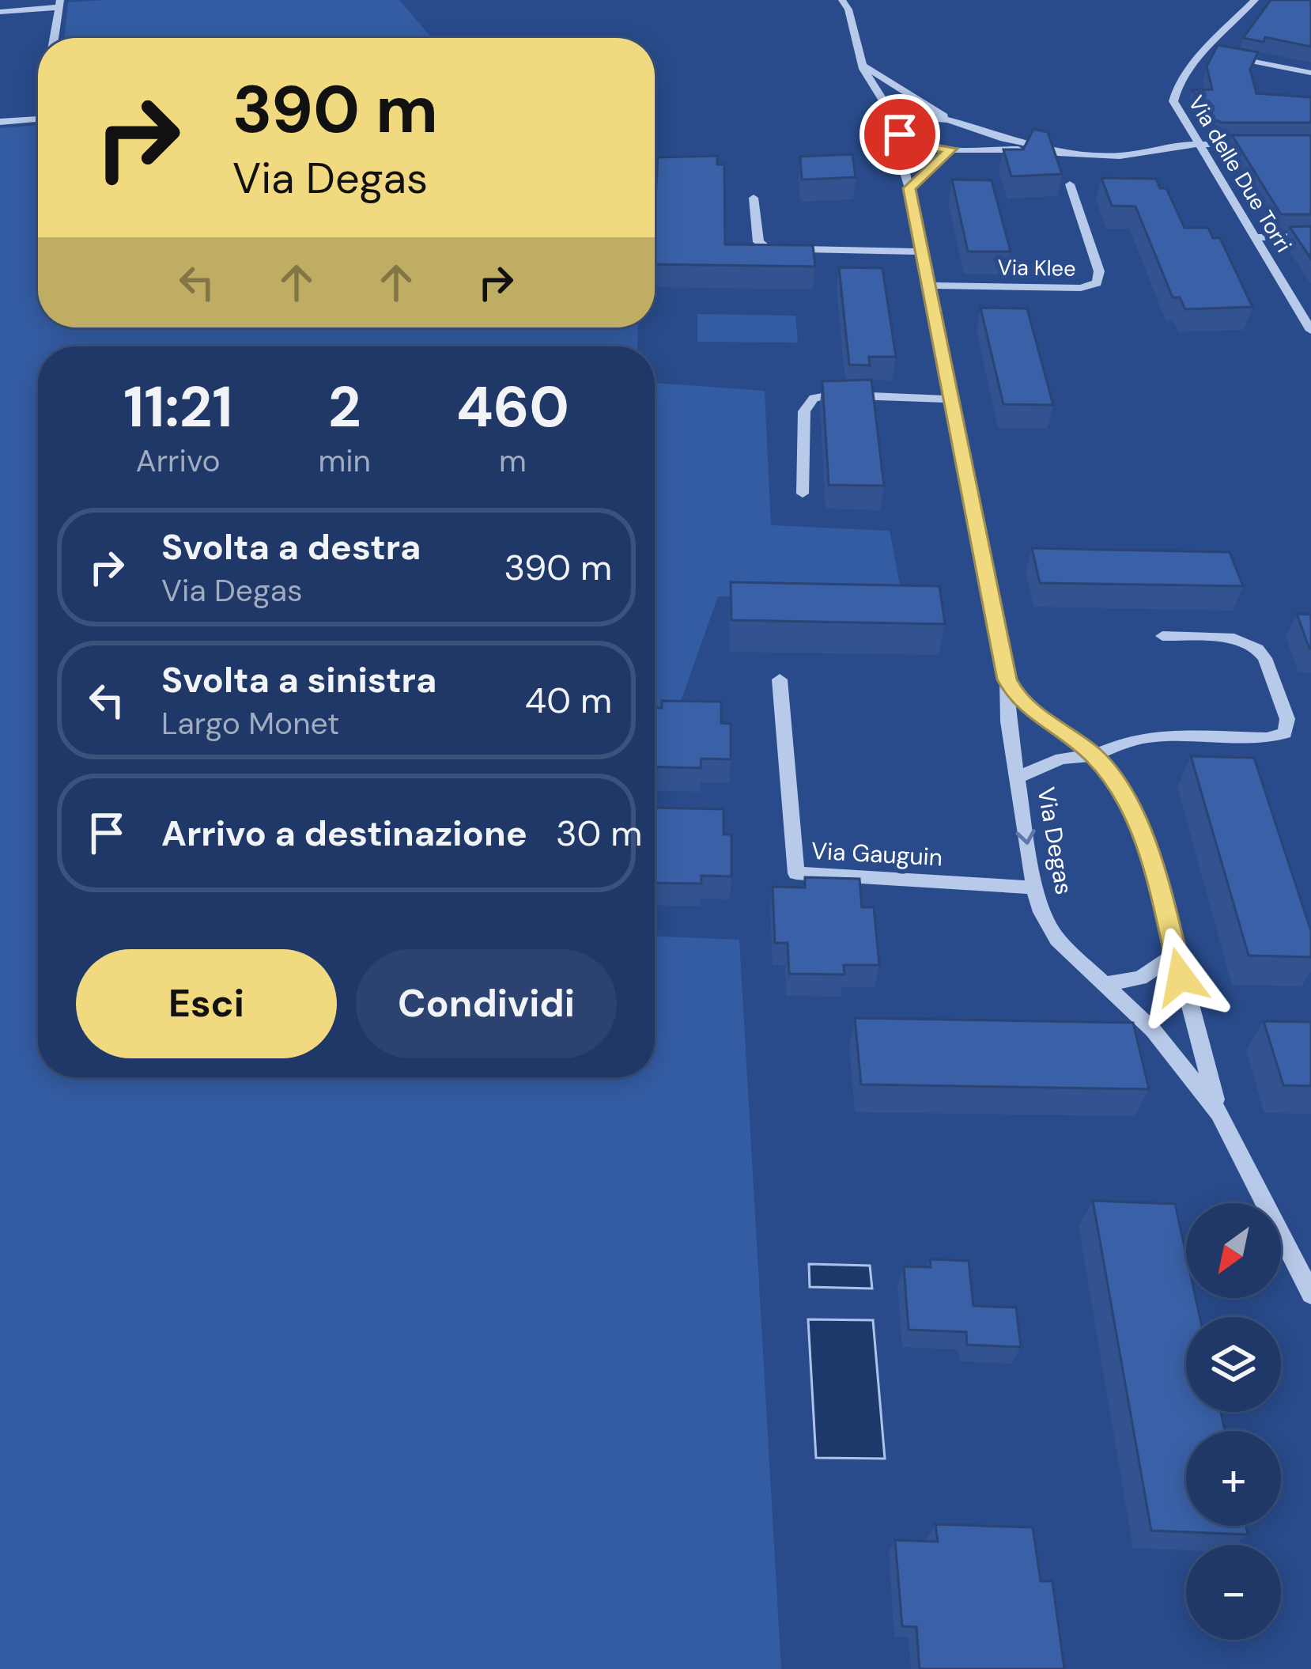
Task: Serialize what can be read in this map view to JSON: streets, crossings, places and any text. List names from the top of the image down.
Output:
{
  "streets": {
    "street": [
      "Via delle Due Torri",
      "Via Klee",
      "Via Degas",
      "Via Gauguin"
    ]
  },
  "crossings": [
    ["Via Klee", "Via Degas"],
    ["Via Degas", "Via Gauguin"]
  ],
  "north": "bottom left",
  "page": {
    "turn": ["390 m", "Via Degas"],
    "eta": [
      "11:21",
      "Arrivo",
      "2",
      "min",
      "460",
      "m"
    ],
    "list": [
      {
        "name": "Svolta a destra",
        "note": "Via Degas",
        "value": "390 m"
      },
      {
        "name": "Svolta a sinistra",
        "note": "Largo Monet",
        "value": "40 m"
      },
      {
        "name": "Arrivo a destinazione",
        "value": "30 m"
      }
    ],
    "buttons": ["Esci", "Condividi"],
    "map_buttons": ["+", "−"]
  }
}
